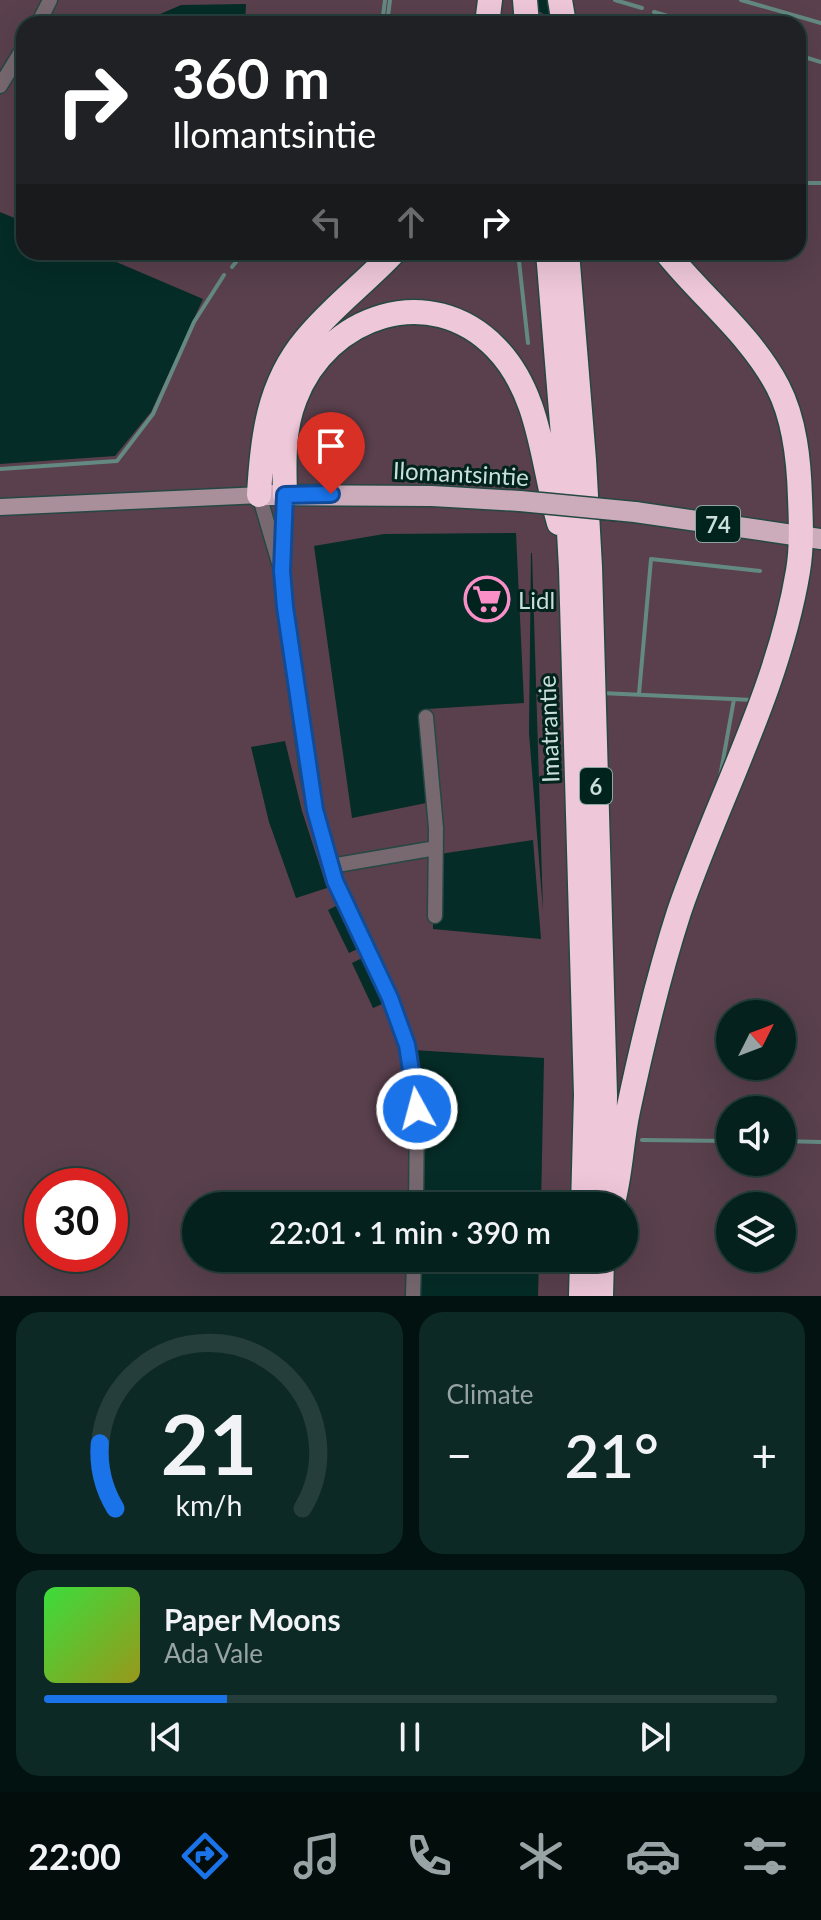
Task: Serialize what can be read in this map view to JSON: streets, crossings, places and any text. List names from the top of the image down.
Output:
{
  "streets": {
    "highway": ["Imatrantie", "6"],
    "main road": ["Ilomantsintie", "74"]
  },
  "places": {
    "supermarket": ["Lidl"]
  },
  "north": "top right",
  "page": {
    "turn": ["360 m", "Ilomantsintie"],
    "limit": "30",
    "trip": "22:01 · 1 min · 390 m",
    "tile": "Climate",
    "heat": ["−", "21°", "+"],
    "song": ["Paper Moons", "Ada Vale"],
    "tabs": "22:00",
    "gauge": ["21", "km/h"]
  }
}
